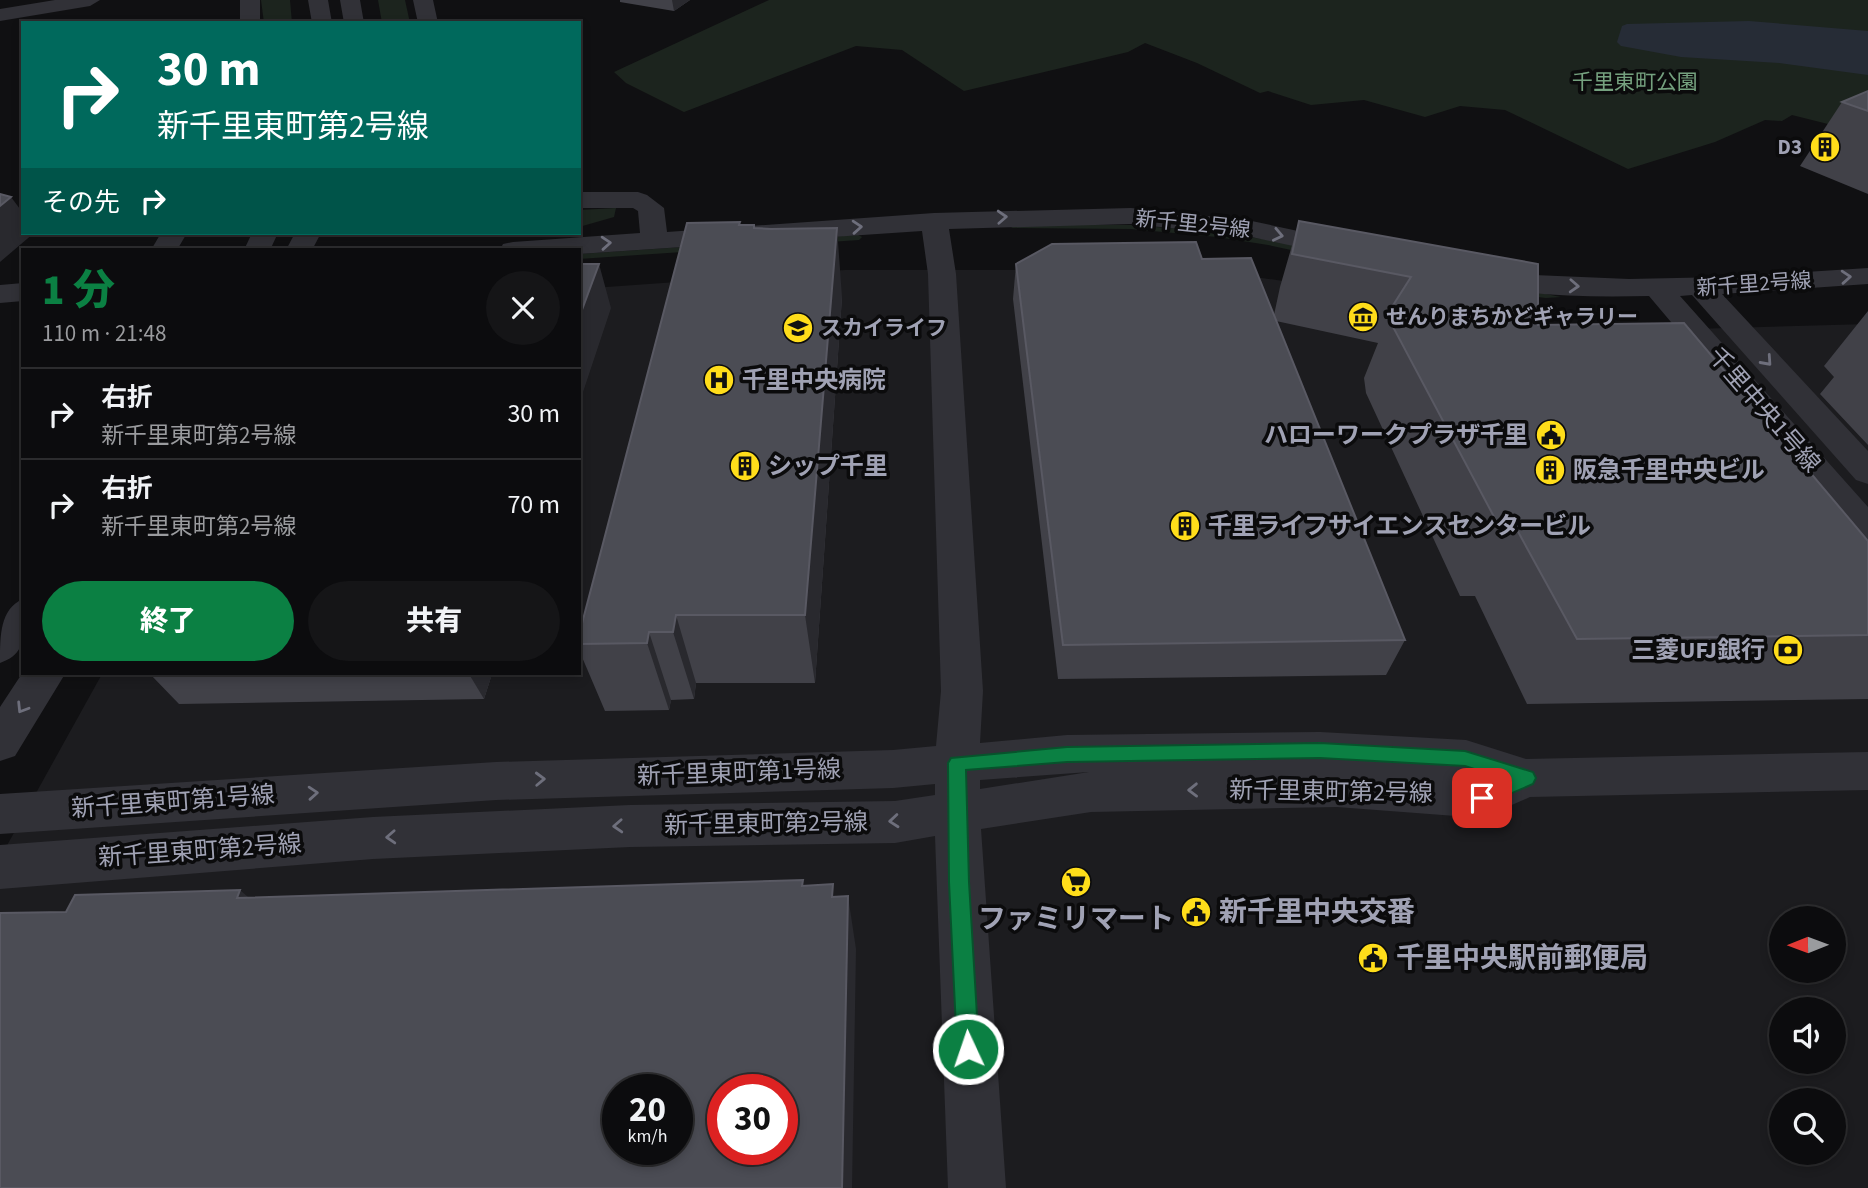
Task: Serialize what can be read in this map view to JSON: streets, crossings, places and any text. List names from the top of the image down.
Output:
{
  "streets": {
    "street": [
      "新千里2号線",
      "千里中央1号線",
      "新千里東町第1号線",
      "新千里東町第2号線"
    ]
  },
  "crossings": [
    ["新千里2号線", "千里中央1号線"],
    ["新千里東町第1号線", "新千里東町第2号線"]
  ],
  "one_way": ["新千里東町第1号線"],
  "parks": ["千里東町公園"],
  "places": {
    "building": [
      "D3",
      "シップ千里",
      "阪急千里中央ビル",
      "千里ライフサイエンスセンタービル"
    ],
    "museum": ["せんりまちかどギャラリー"],
    "school or university": ["スカイライフ"],
    "hospital": ["千里中央病院"],
    "public building": ["ハローワークプラザ千里", "新千里中央交番", "千里中央駅前郵便局"],
    "bank": ["三菱UFJ銀行"],
    "supermarket": ["ファミリマート"]
  },
  "north": "left",
  "page": {
    "turn": ["30 m", "新千里東町第2号線"],
    "then": "その先",
    "heading": ["1 分", "110 m · 21:48"],
    "list": [
      {
        "name": "右折",
        "note": "新千里東町第2号線",
        "value": "30 m"
      },
      {
        "name": "右折",
        "note": "新千里東町第2号線",
        "value": "70 m"
      }
    ],
    "buttons": ["終了", "共有"],
    "speed": "20 km/h",
    "limit": "30"
  }
}
